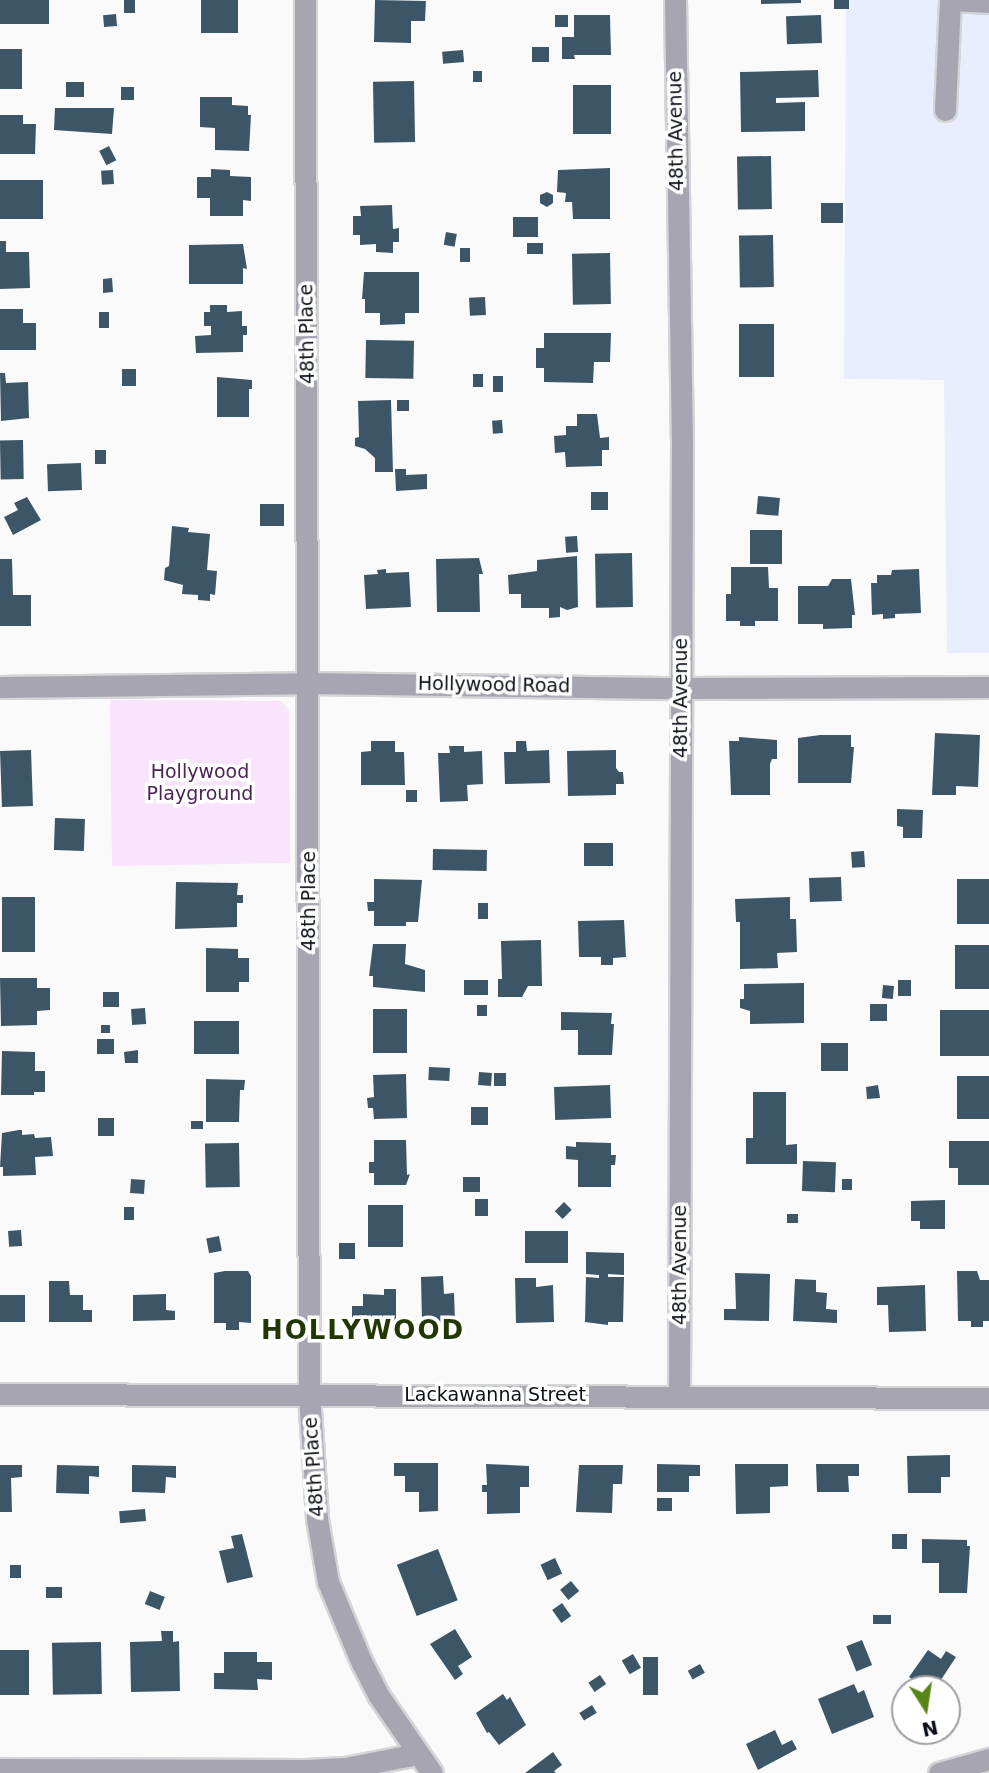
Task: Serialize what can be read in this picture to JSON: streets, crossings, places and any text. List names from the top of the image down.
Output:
{
  "streets": {
    "street": [
      "48th Avenue",
      "48th Place",
      "Hollywood Road",
      "Lackawanna Street"
    ]
  },
  "crossings": [
    ["48th Avenue", "Hollywood Road"],
    ["48th Avenue", "Lackawanna Street"],
    ["48th Place", "Hollywood Road"],
    ["48th Place", "Lackawanna Street"]
  ],
  "districts": ["HOLLYWOOD"],
  "parks": ["Hollywood Playground"],
  "north": "bottom"
}
